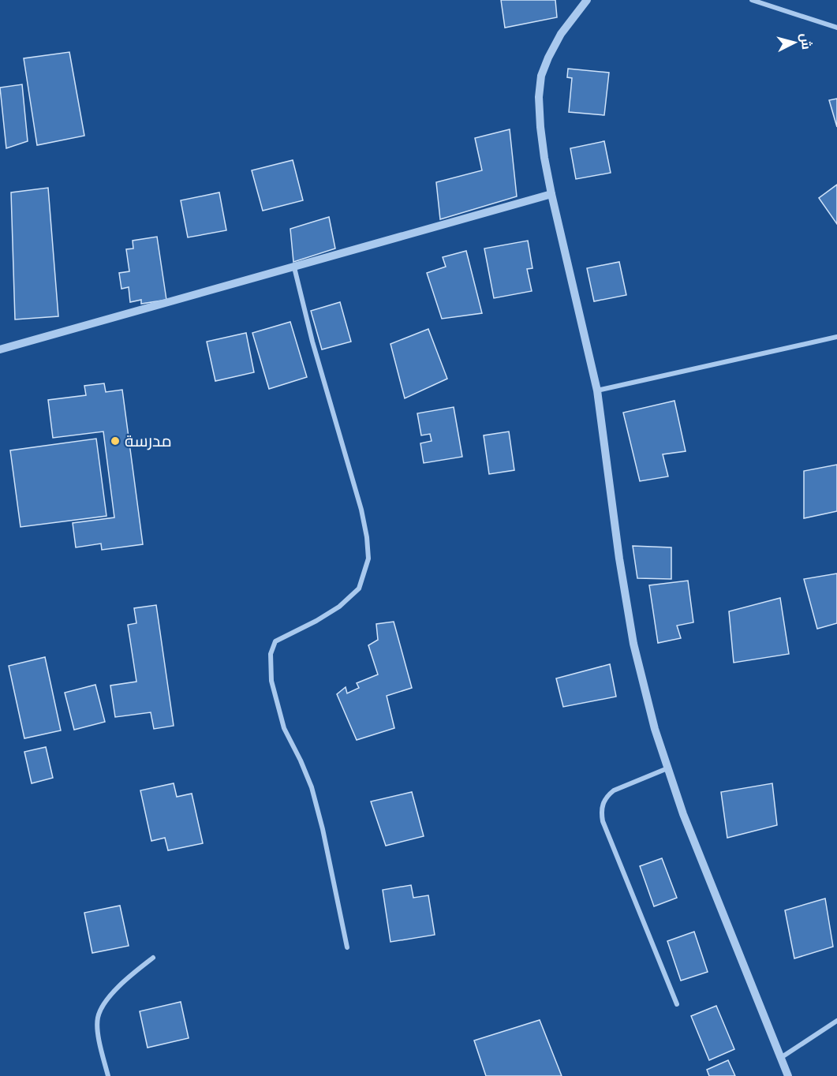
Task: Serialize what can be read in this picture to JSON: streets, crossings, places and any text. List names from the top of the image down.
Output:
{
  "places": ["مدرسة"],
  "north": "right"
}
